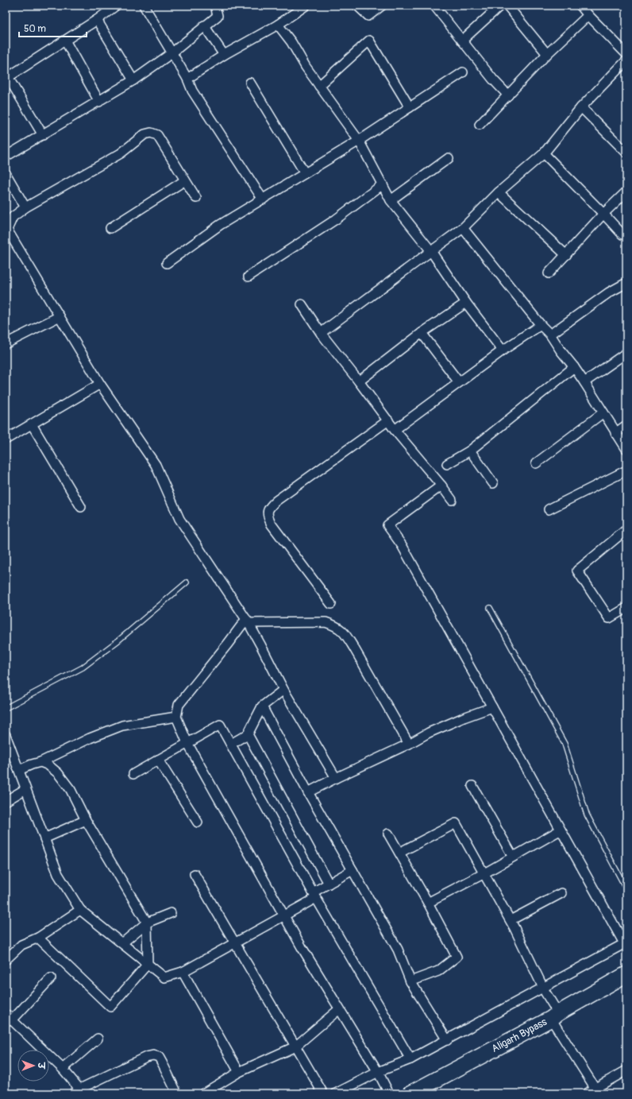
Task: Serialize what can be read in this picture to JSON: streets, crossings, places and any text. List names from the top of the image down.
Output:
{
  "streets": {
    "highway": ["Aligarh Bypass"]
  },
  "scale_bar": "50 m",
  "north": "right"
}
